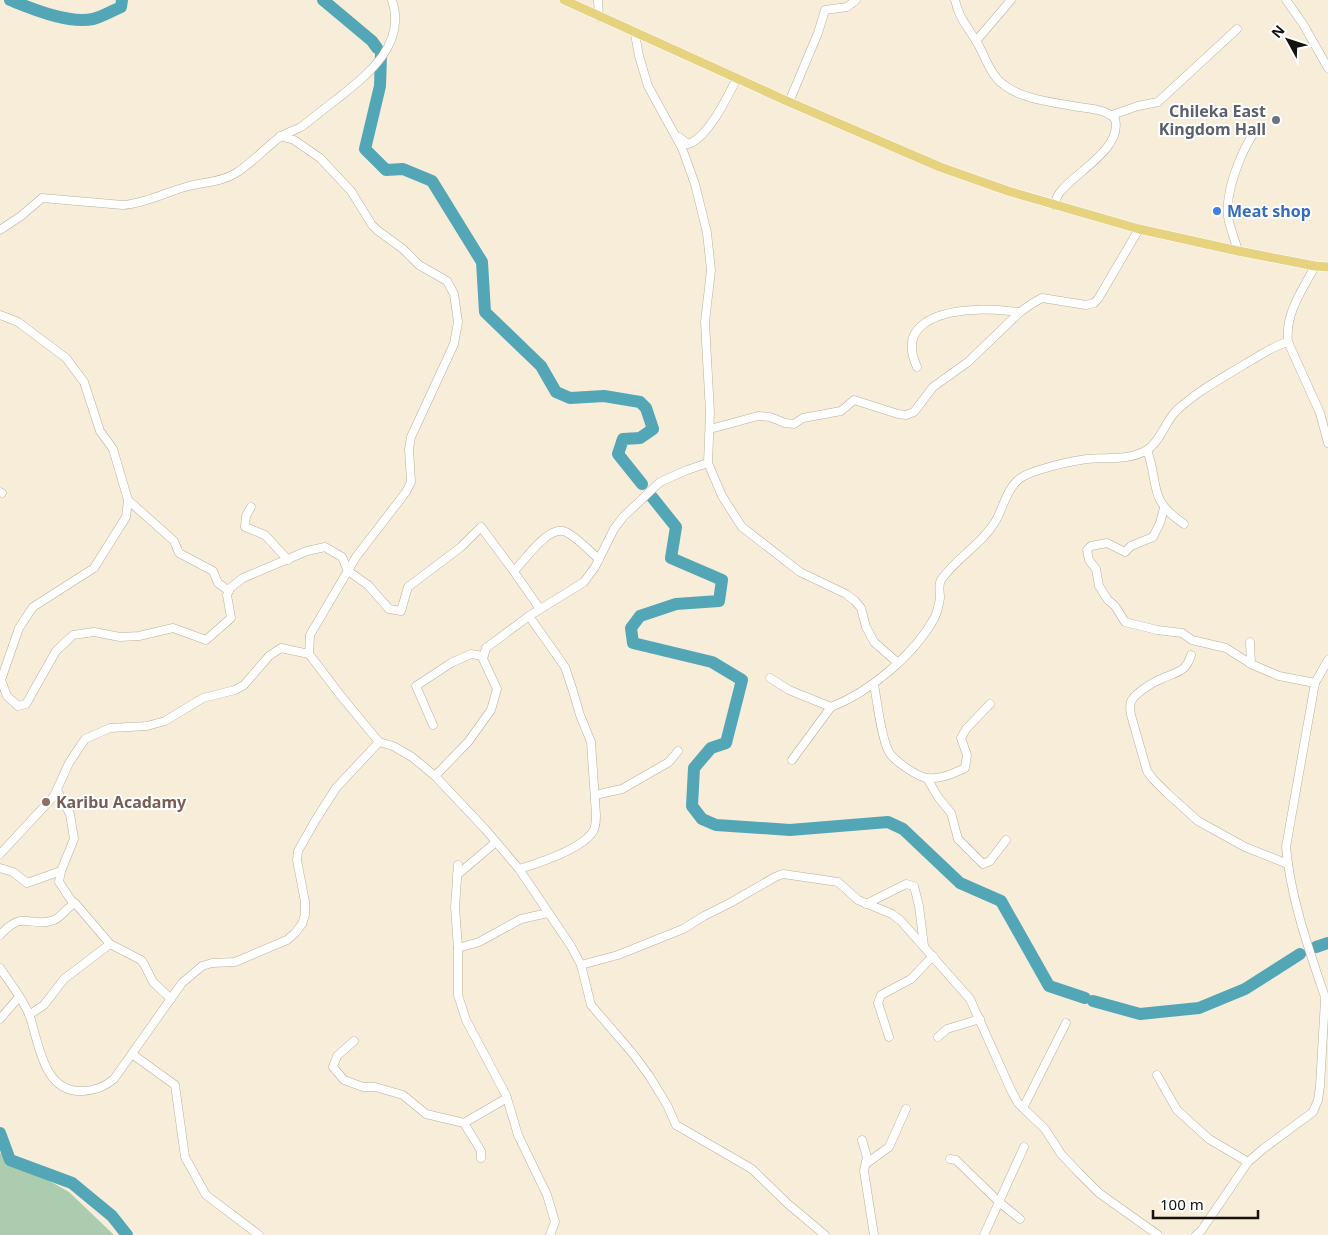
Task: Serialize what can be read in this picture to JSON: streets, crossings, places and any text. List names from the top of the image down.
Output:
{
  "places": ["Chileka East Kingdom Hall", "Meat shop", "Karibu Acadamy"],
  "scale_bar": "100 m",
  "north": "top left"
}
